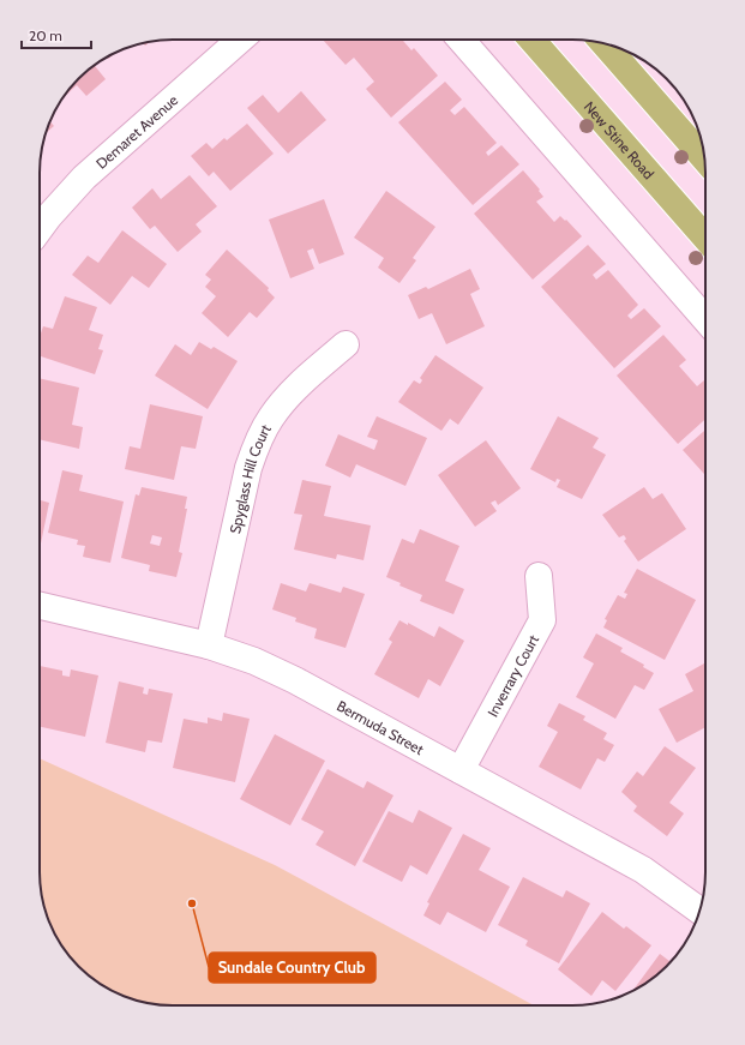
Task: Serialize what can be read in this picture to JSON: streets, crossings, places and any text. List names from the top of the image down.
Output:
{
  "streets": {
    "main road": ["New Stine Road"],
    "street": [
      "Demaret Avenue",
      "Spyglass Hill Court",
      "Inverrary Court",
      "Bermuda Street"
    ]
  },
  "crossings": [
    ["Spyglass Hill Court", "Bermuda Street"],
    ["Inverrary Court", "Bermuda Street"]
  ],
  "places": ["Sundale Country Club"],
  "scale_bar": "20 m"
}
